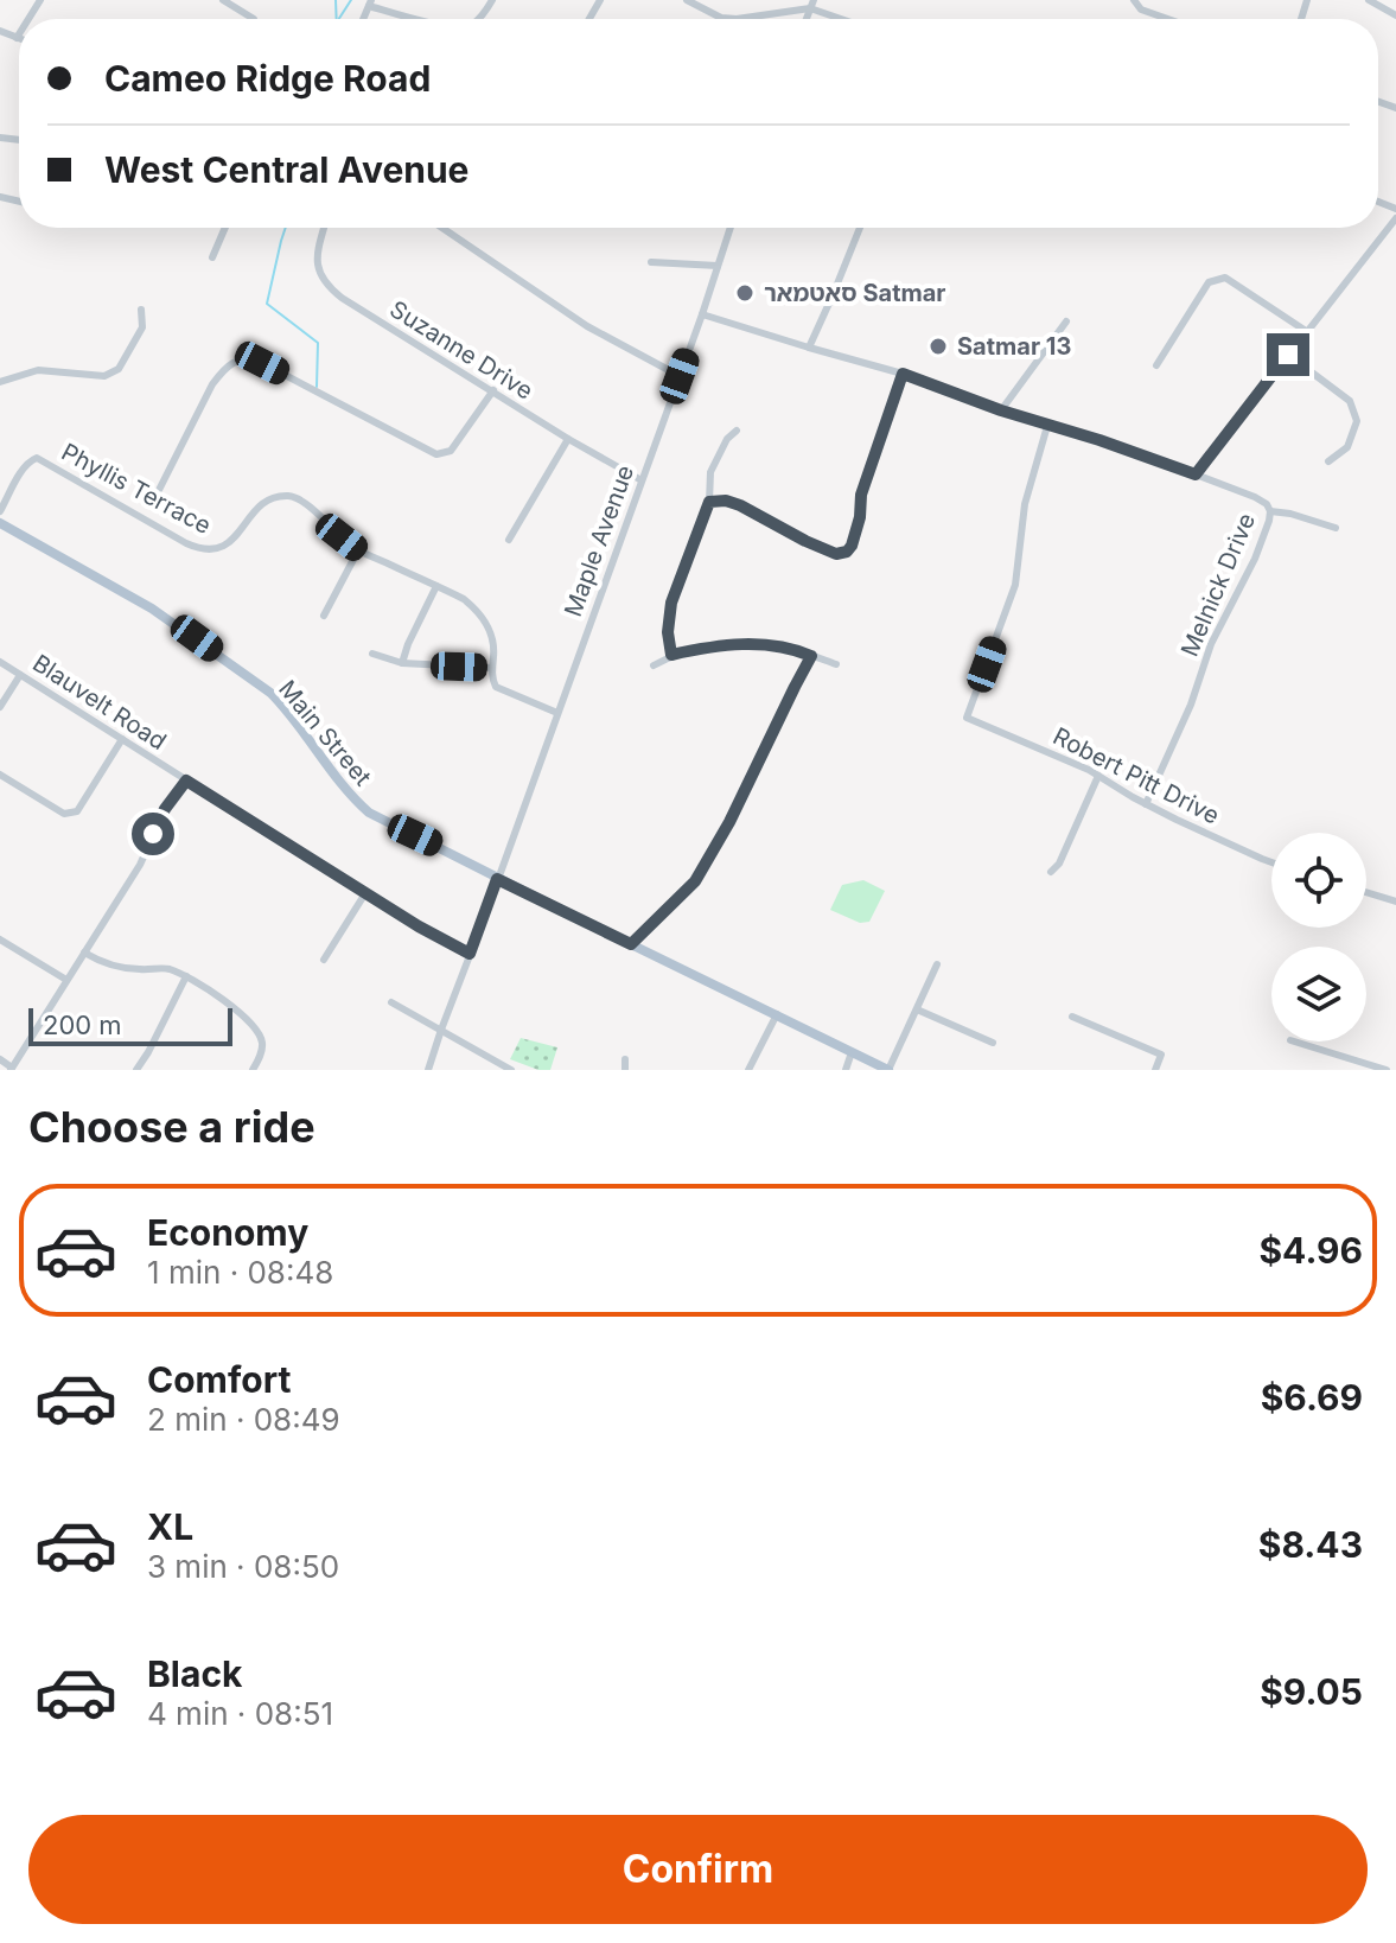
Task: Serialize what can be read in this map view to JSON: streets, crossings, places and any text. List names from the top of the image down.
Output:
{
  "streets": {
    "main road": ["Main Street"],
    "street": [
      "Suzanne Drive",
      "Phyllis Terrace",
      "Maple Avenue",
      "Melnick Drive",
      "Blauvelt Road",
      "Robert Pitt Drive"
    ]
  },
  "crossings": [
    ["Suzanne Drive", "Maple Avenue"],
    ["Maple Avenue", "Melnick Drive"],
    ["Maple Avenue", "Blauvelt Road"],
    ["Maple Avenue", "Main Street"],
    ["Melnick Drive", "Robert Pitt Drive"]
  ],
  "places": ["סאטמאר Satmar", "Satmar 13"],
  "scale_bar": "200 m",
  "page": {
    "banner": ["Cameo Ridge Road", "West Central Avenue"],
    "scale": "200 m",
    "heading": "Choose a ride",
    "list": [
      {
        "name": "Economy",
        "note": "1 min · 08:48",
        "value": "$4.96"
      },
      {
        "name": "Comfort",
        "note": "2 min · 08:49",
        "value": "$6.69"
      },
      {
        "name": "XL",
        "note": "3 min · 08:50",
        "value": "$8.43"
      },
      {
        "name": "Black",
        "note": "4 min · 08:51",
        "value": "$9.05"
      }
    ],
    "buttons": "Confirm"
  }
}
